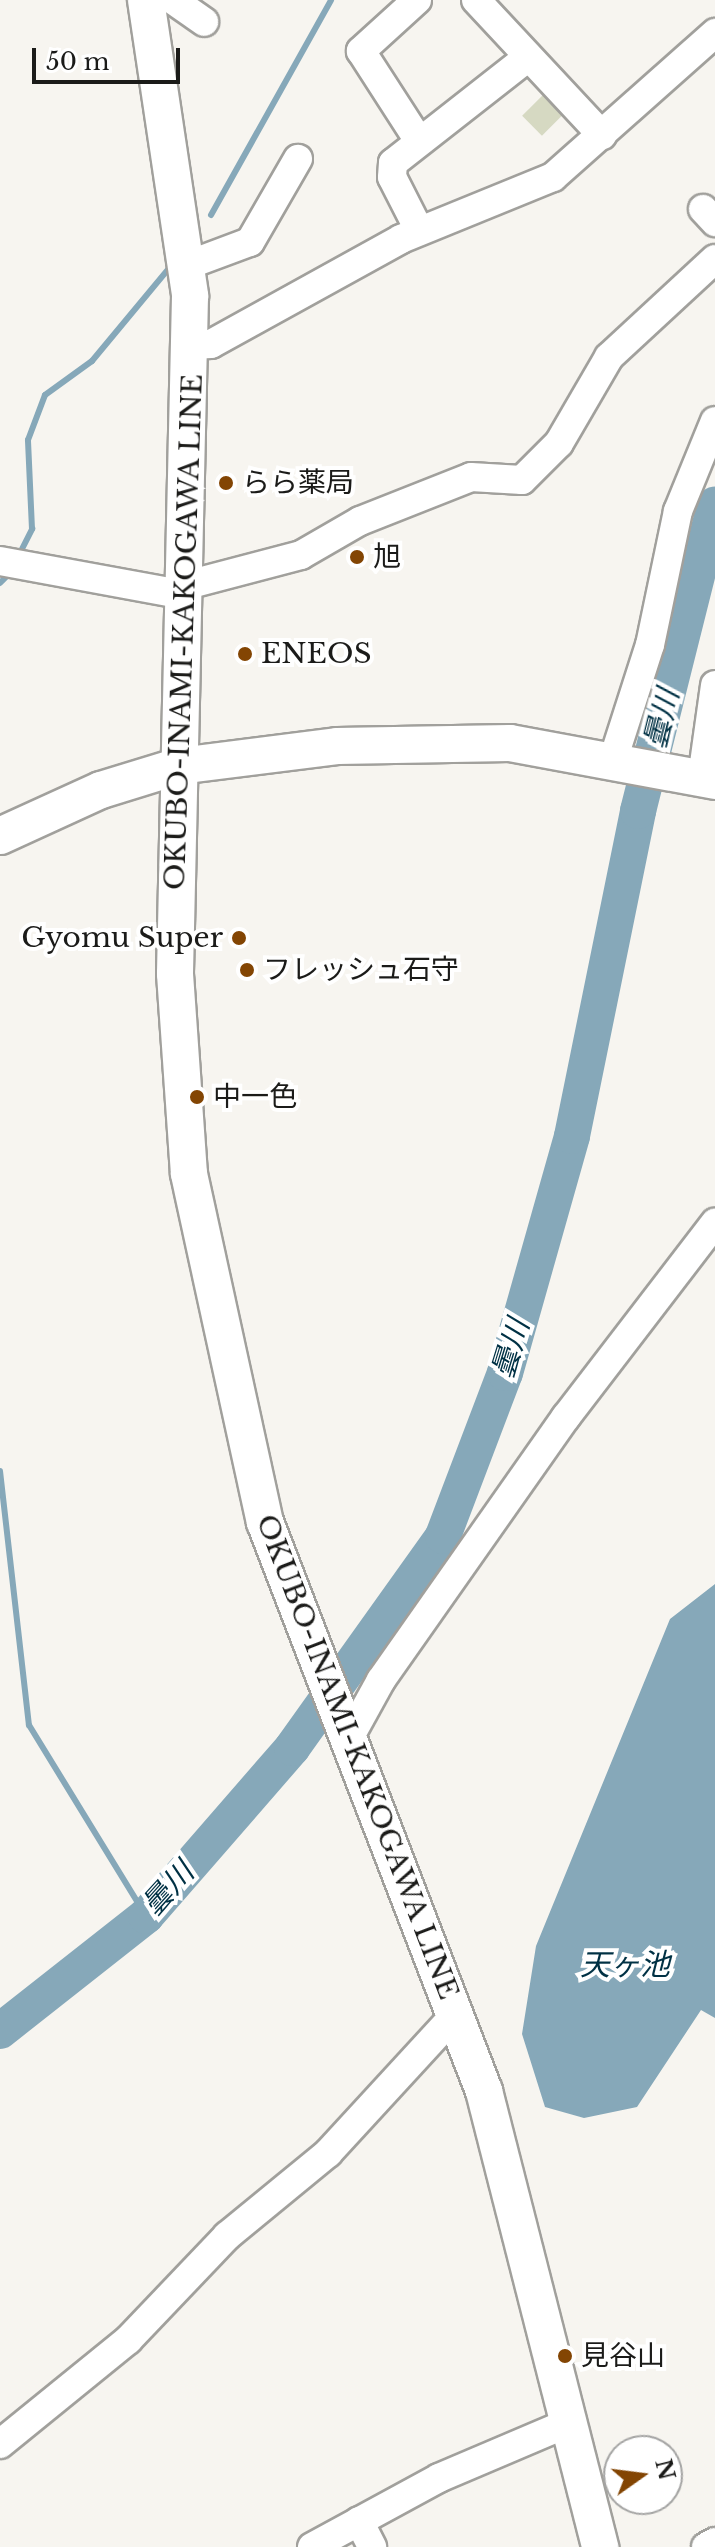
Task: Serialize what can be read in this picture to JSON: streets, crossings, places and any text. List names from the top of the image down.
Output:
{
  "streets": {
    "main road": ["OKUBO-INAMI-KAKOGAWA LINE"]
  },
  "water": ["曇川", "天ヶ池"],
  "places": [
    "らら薬局",
    "旭",
    "ENEOS",
    "Gyomu Super",
    "フレッシュ石守",
    "中一色",
    "見谷山"
  ],
  "scale_bar": "50 m",
  "north": "right"
}
